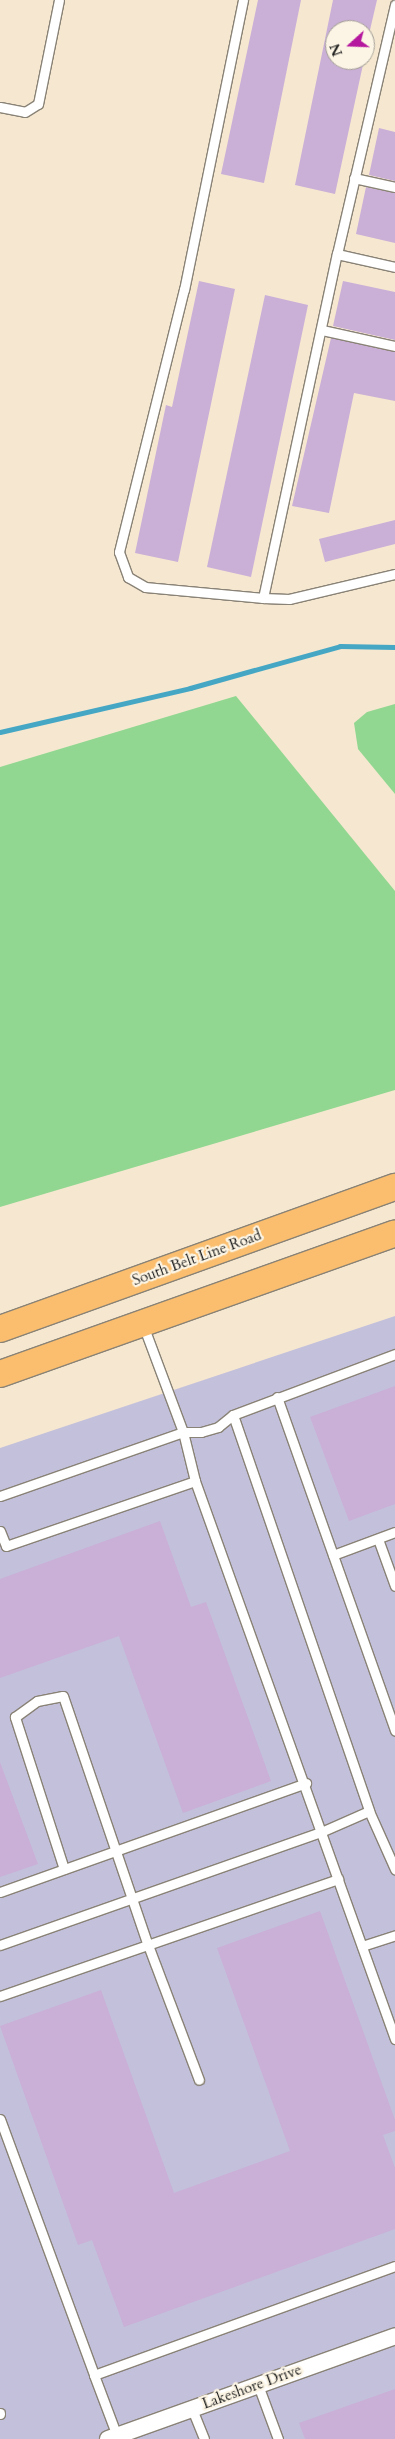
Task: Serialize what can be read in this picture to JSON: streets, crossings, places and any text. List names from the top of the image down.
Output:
{
  "streets": {
    "main road": ["South Belt Line Road"],
    "street": ["Lakeshore Drive"]
  },
  "north": "left"
}
